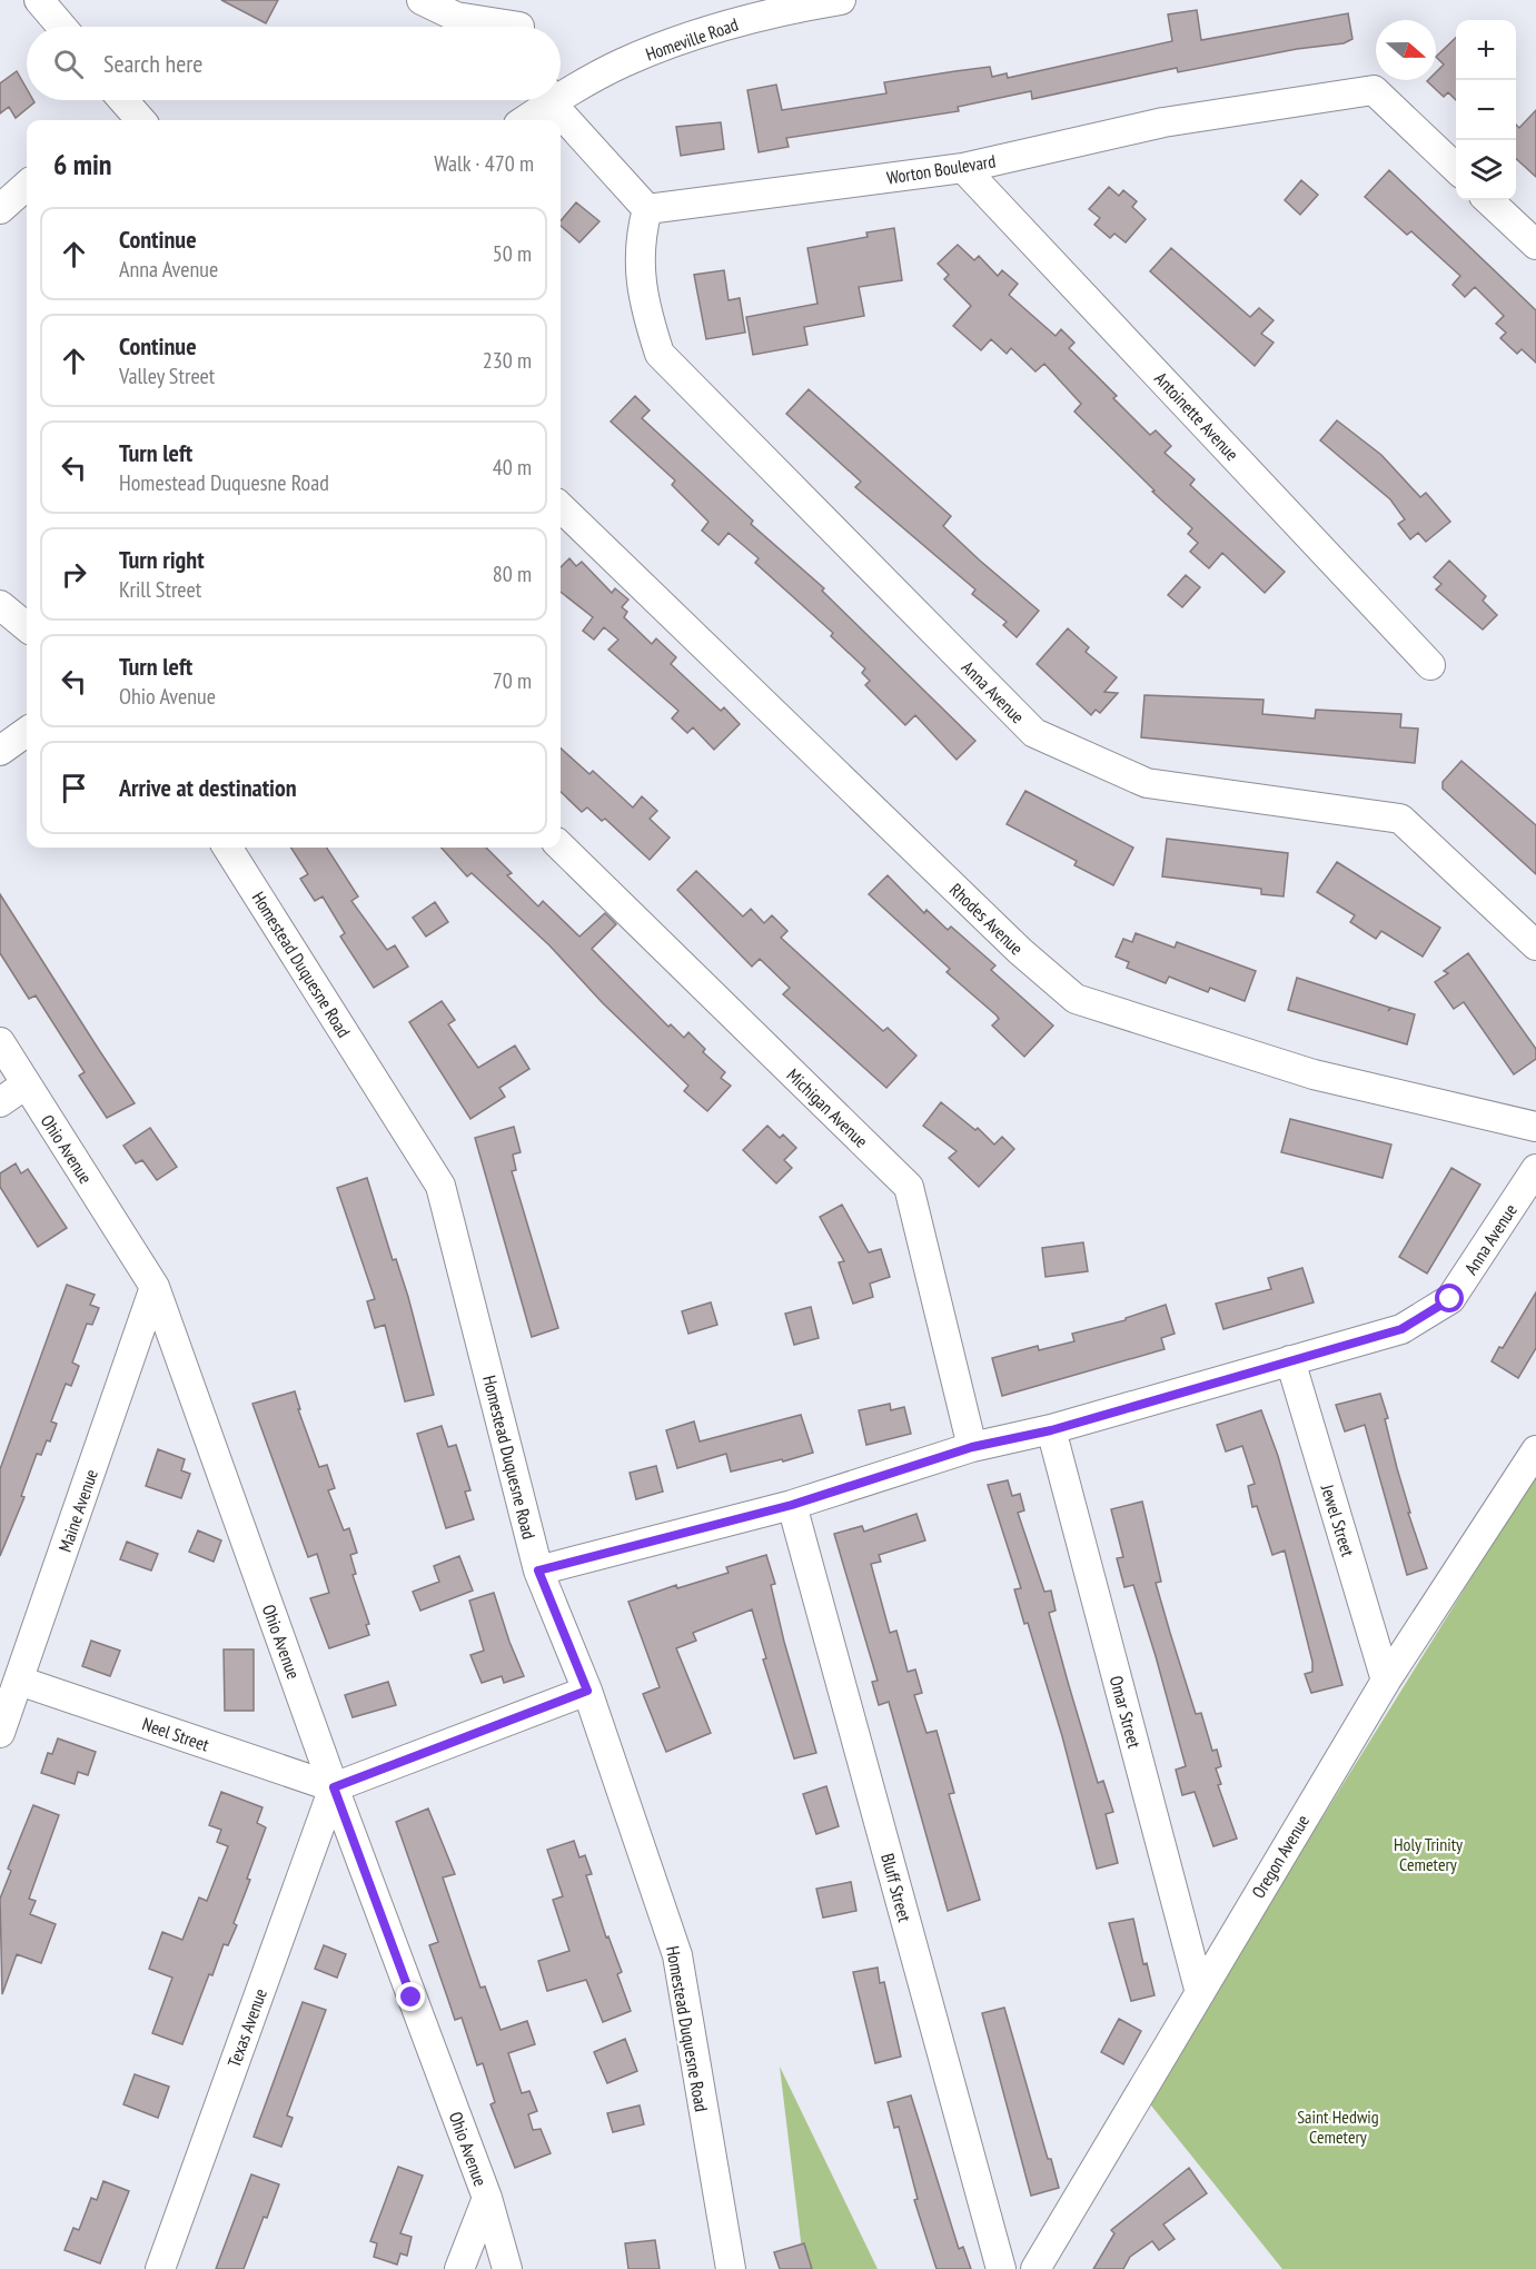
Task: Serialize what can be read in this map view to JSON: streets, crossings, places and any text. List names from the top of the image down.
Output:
{
  "streets": {
    "street": [
      "Homeville Road",
      "Worton Boulevard",
      "Antoinette Avenue",
      "Anna Avenue",
      "Rhodes Avenue",
      "Homestead Duquesne Road",
      "Michigan Avenue",
      "Ohio Avenue",
      "Maine Avenue",
      "Jewel Street",
      "Omar Street",
      "Neel Street",
      "Oregon Avenue",
      "Bluff Street",
      "Texas Avenue"
    ]
  },
  "crossings": [
    ["Worton Boulevard", "Antoinette Avenue"],
    ["Worton Boulevard", "Anna Avenue"],
    ["Anna Avenue", "Homestead Duquesne Road"],
    ["Anna Avenue", "Michigan Avenue"],
    ["Anna Avenue", "Jewel Street"],
    ["Anna Avenue", "Omar Street"],
    ["Anna Avenue", "Bluff Street"],
    ["Ohio Avenue", "Maine Avenue"],
    ["Ohio Avenue", "Neel Street"],
    ["Ohio Avenue", "Texas Avenue"],
    ["Maine Avenue", "Neel Street"],
    ["Jewel Street", "Oregon Avenue"],
    ["Omar Street", "Oregon Avenue"],
    ["Neel Street", "Texas Avenue"]
  ],
  "parks": ["Holy Trinity Cemetery", "Saint Hedwig Cemetery"],
  "north": "right",
  "page": {
    "map_buttons": ["+", "−"],
    "search": "Search here",
    "heading": ["6 min", "Walk · 470 m"],
    "list": [
      ["Continue", "Anna Avenue", "50 m"],
      ["Continue", "Valley Street", "230 m"],
      ["Turn left", "Homestead Duquesne Road", "40 m"],
      ["Turn right", "Krill Street", "80 m"],
      ["Turn left", "Ohio Avenue", "70 m"],
      "Arrive at destination"
    ]
  }
}
